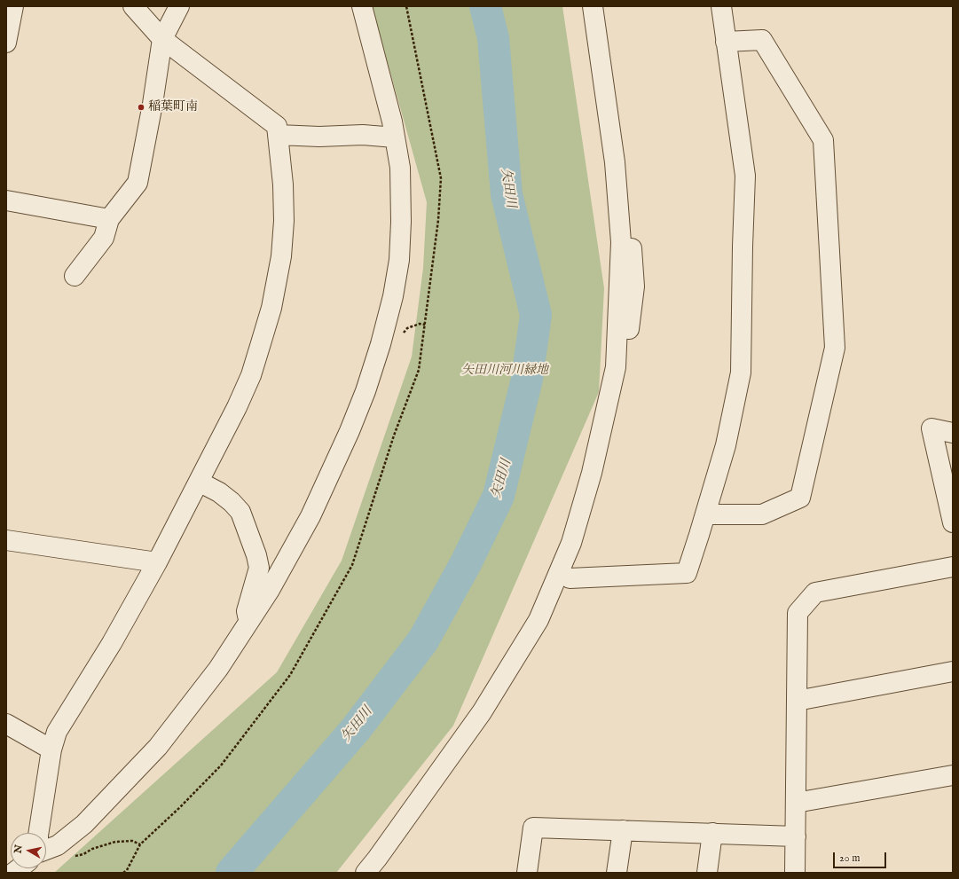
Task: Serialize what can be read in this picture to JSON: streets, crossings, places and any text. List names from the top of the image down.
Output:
{
  "water": ["矢田川"],
  "parks": ["矢田川河川緑地"],
  "places": ["稲葉町南"],
  "scale_bar": "20 m",
  "north": "left"
}
